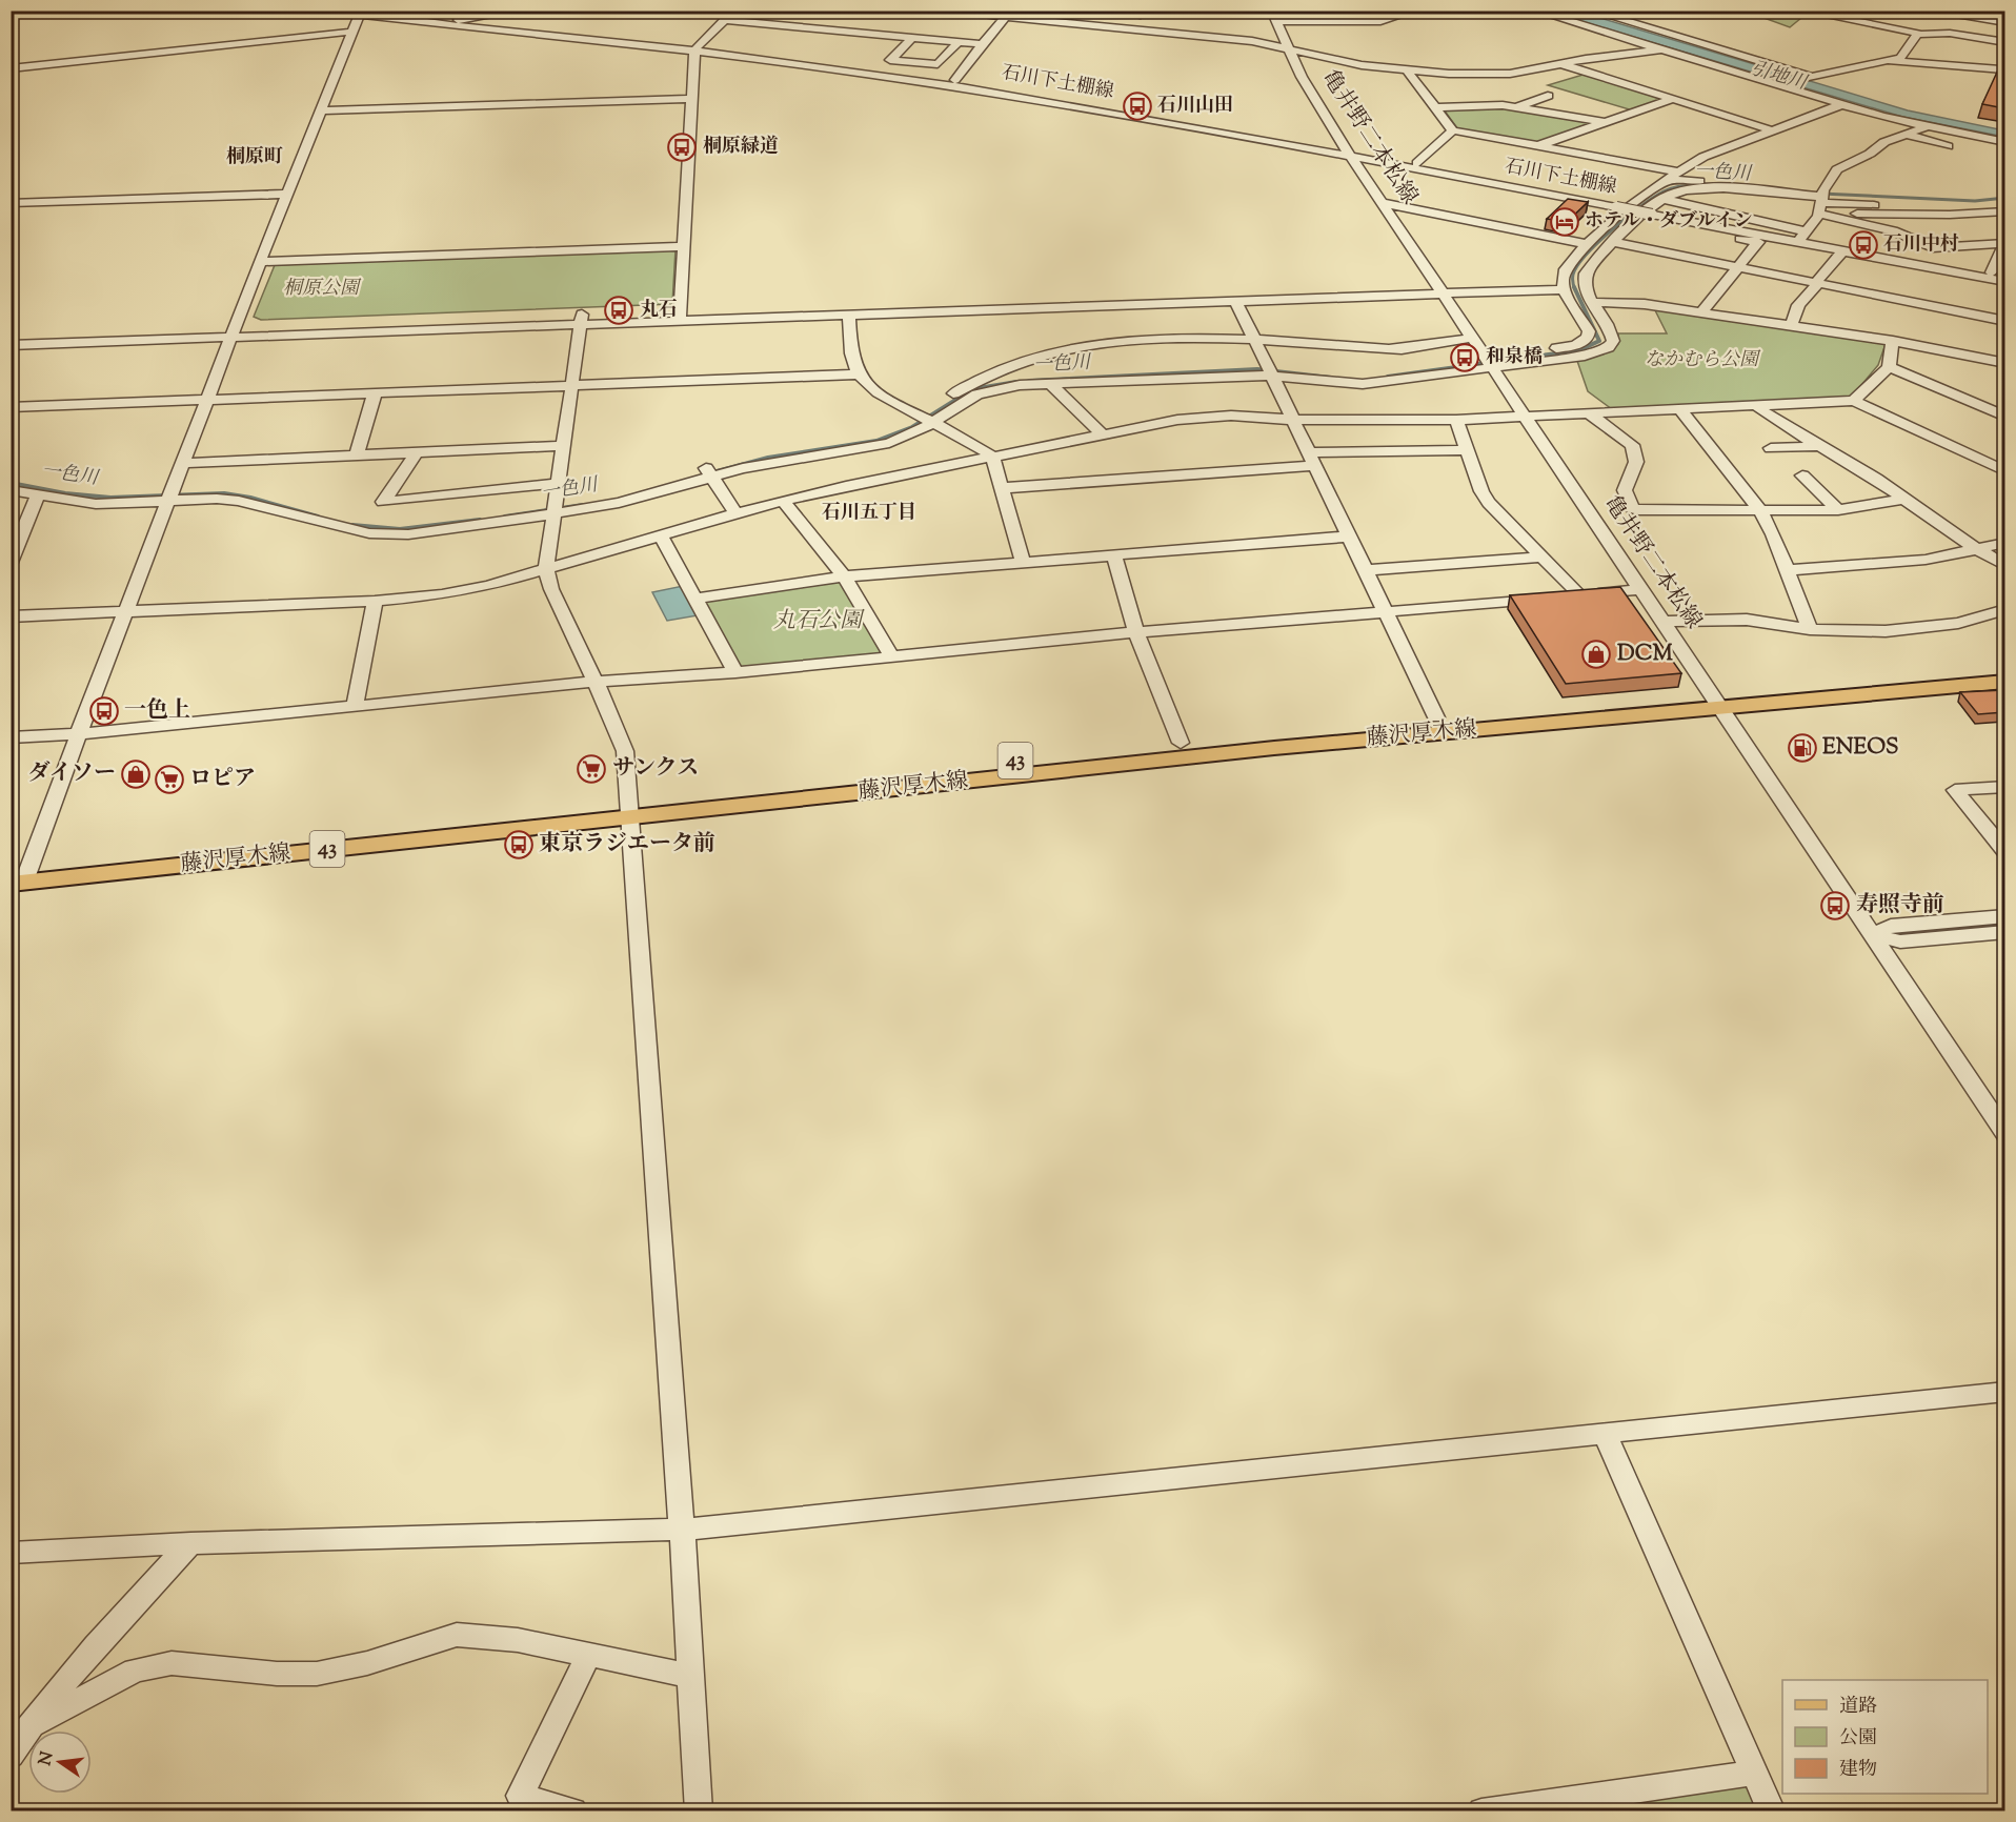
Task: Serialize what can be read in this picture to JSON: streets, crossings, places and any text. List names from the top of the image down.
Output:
{
  "streets": {
    "main road": ["藤沢厚木線", "43"],
    "street": ["石川下土棚線", "亀井野二本松線"]
  },
  "crossings": [
    ["石川下土棚線", "亀井野二本松線"],
    ["亀井野二本松線", "藤沢厚木線"]
  ],
  "districts": ["桐原町", "石川五丁目"],
  "water": ["引地川", "一色川"],
  "parks": ["桐原公園", "なかむら公園", "丸石公園"],
  "places": {
    "bus stop": [
      "石川山田",
      "桐原緑道",
      "石川中村",
      "丸石",
      "和泉橋",
      "一色上",
      "東京ラジエータ前",
      "寿照寺前"
    ],
    "hotel": ["ホテル・ダブルイン"],
    "shop": ["DCM", "ダイソー"],
    "fuel station": ["ENEOS"],
    "supermarket": ["サンクス", "ロピア"]
  },
  "legend": ["道路", "公園", "建物"],
  "north": "left"
}
